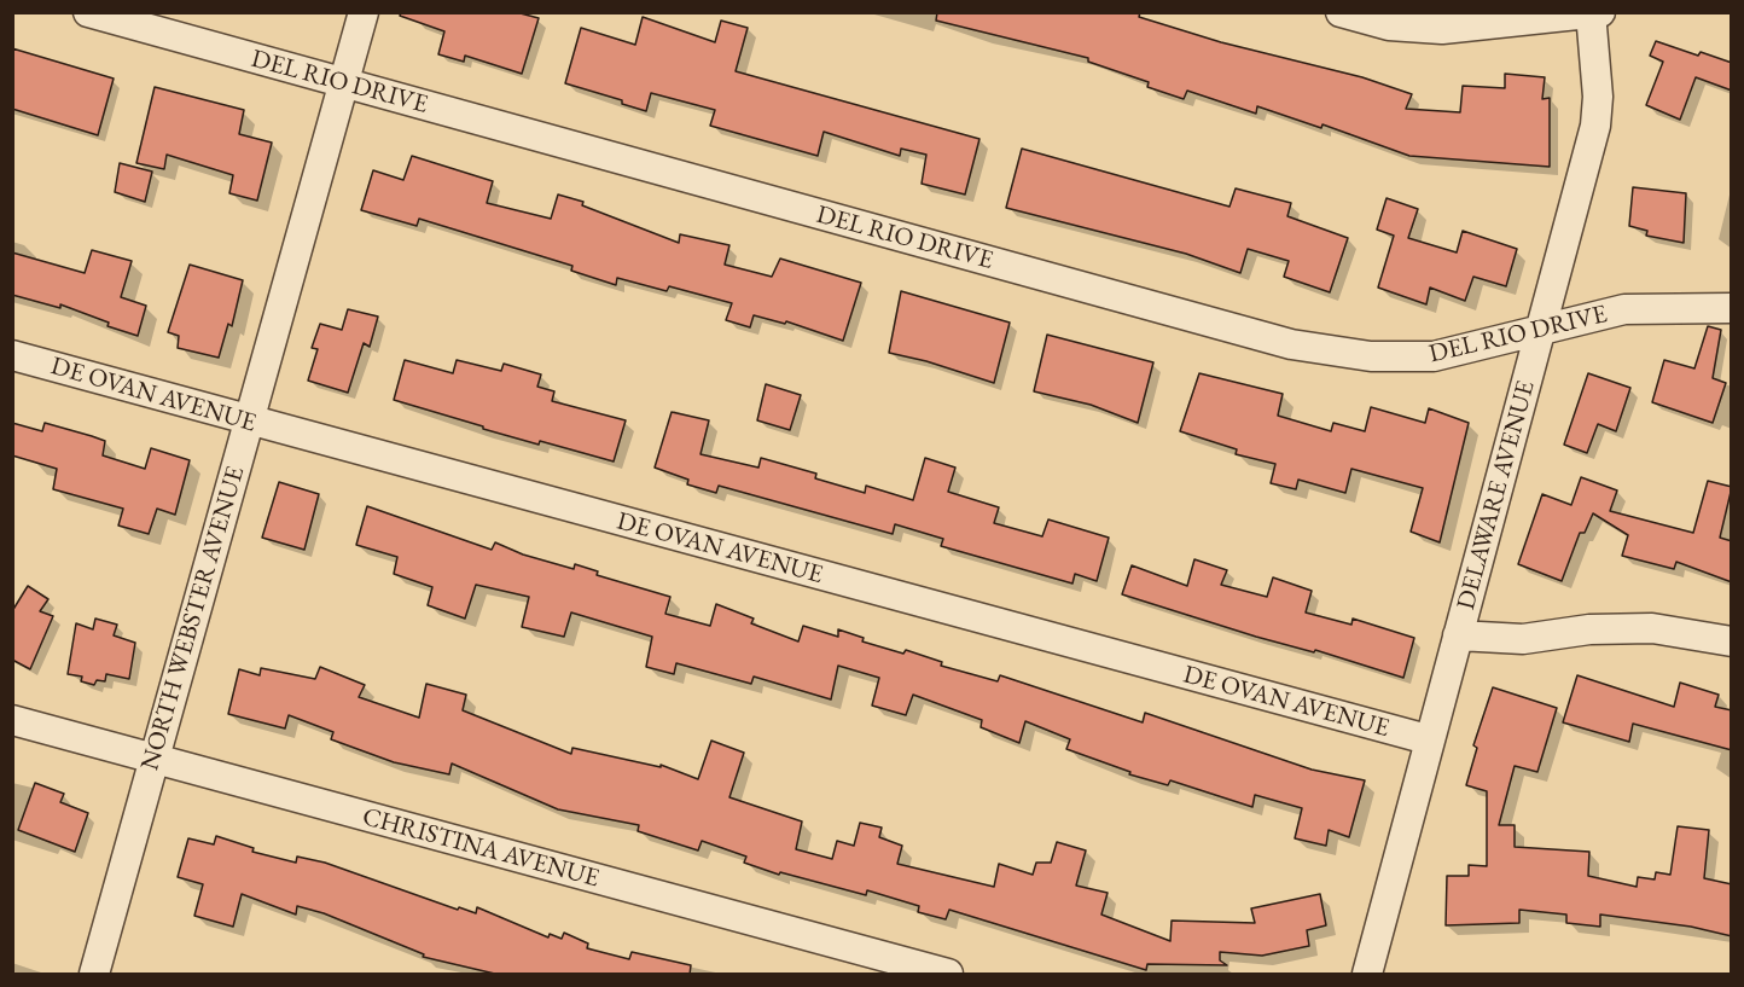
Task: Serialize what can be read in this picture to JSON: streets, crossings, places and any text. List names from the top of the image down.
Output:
{
  "streets": {
    "street": [
      "DEL RIO DRIVE",
      "DE OVAN AVENUE",
      "DELAWARE AVENUE",
      "NORTH WEBSTER AVENUE",
      "CHRISTINA AVENUE"
    ]
  },
  "crossings": [
    ["DEL RIO DRIVE", "DELAWARE AVENUE"],
    ["DEL RIO DRIVE", "NORTH WEBSTER AVENUE"],
    ["DE OVAN AVENUE", "DELAWARE AVENUE"],
    ["DE OVAN AVENUE", "NORTH WEBSTER AVENUE"],
    ["NORTH WEBSTER AVENUE", "CHRISTINA AVENUE"]
  ]
}
